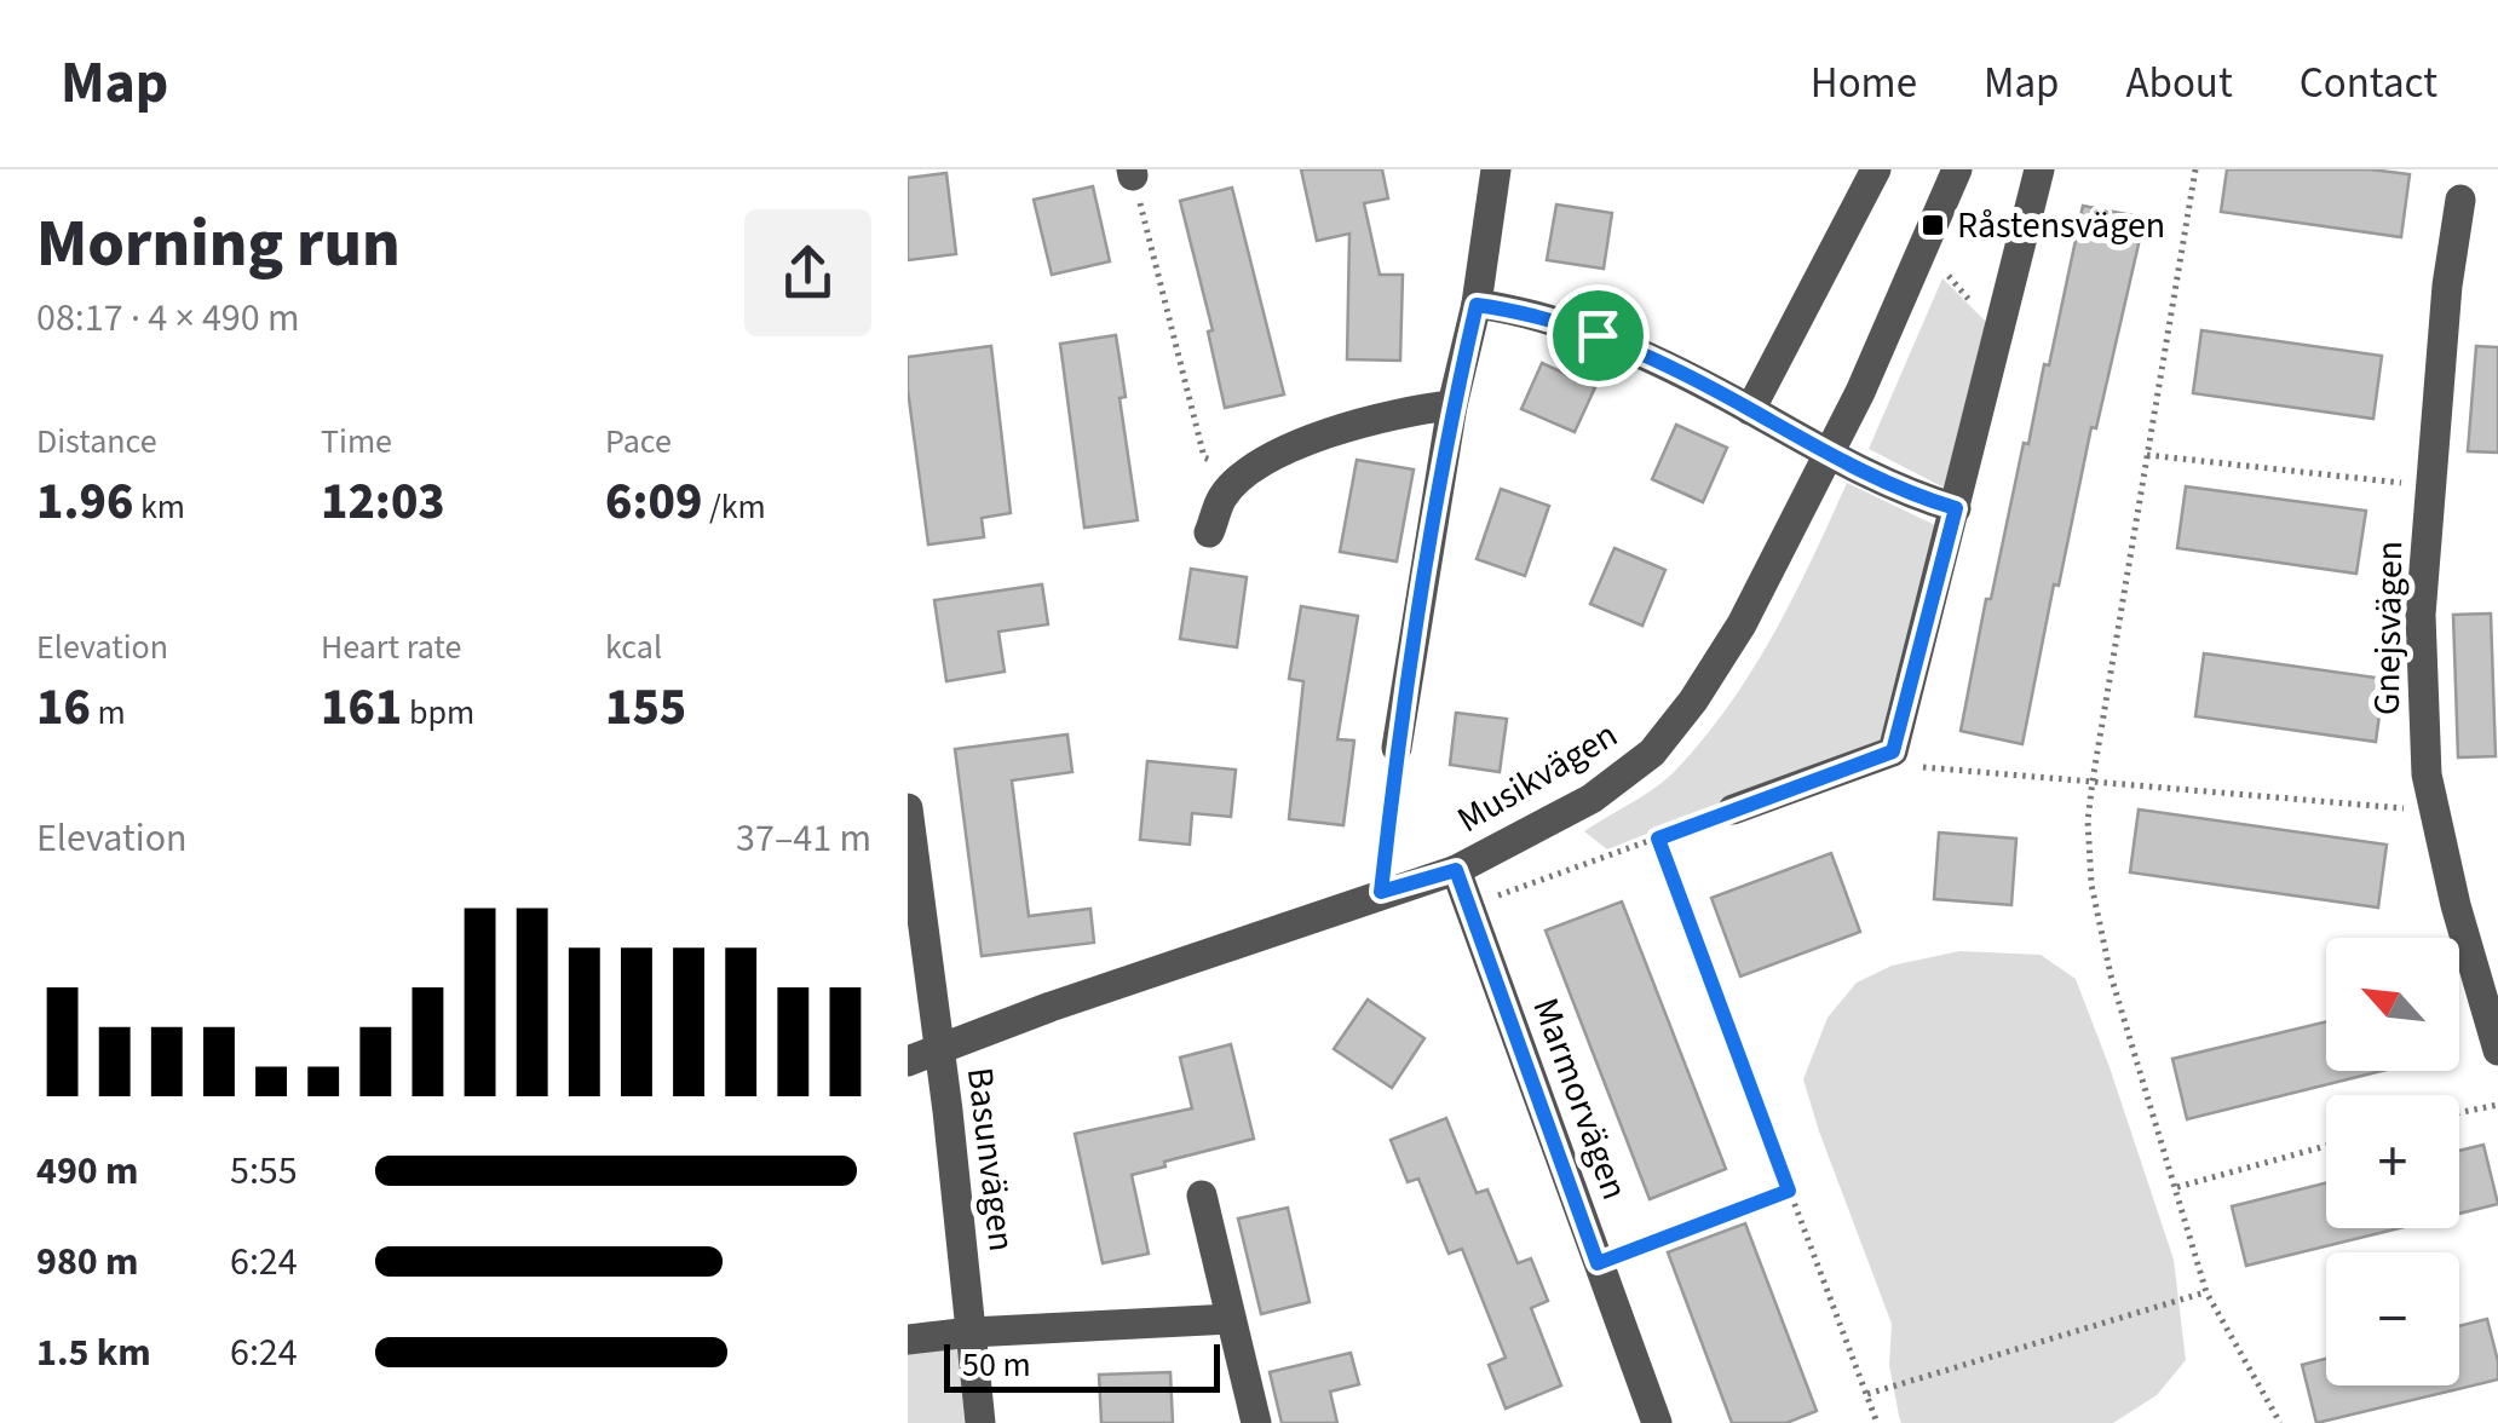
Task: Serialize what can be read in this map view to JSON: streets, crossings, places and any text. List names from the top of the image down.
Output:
{
  "streets": {
    "street": [
      "Gnejsvägen",
      "Musikvägen",
      "Marmorvägen",
      "Basunvägen"
    ]
  },
  "crossings": [
    ["Musikvägen", "Marmorvägen"],
    ["Musikvägen", "Basunvägen"]
  ],
  "places": {
    "transit": ["Råstensvägen"]
  },
  "scale_bar": "50 m",
  "north": "top left",
  "page": {
    "header": "Map",
    "nav": [
      "Home",
      "Map",
      "About",
      "Contact"
    ],
    "heading": ["Morning run", "08:17 · 4 × 490 m"],
    "stats": [
      ["Distance", "1.96 km"],
      ["Time", "12:03"],
      ["Pace", "6:09 /km"],
      ["Elevation", "16 m"],
      ["Heart rate", "161 bpm"],
      ["kcal", "155"]
    ],
    "chart": ["Elevation", "37–41 m"],
    "map_buttons": ["+", "−"],
    "list": [
      {
        "name": "490 m",
        "note": "5:55"
      },
      {
        "name": "980 m",
        "note": "6:24"
      },
      {
        "name": "1.5 km",
        "note": "6:24"
      }
    ],
    "scale": "50 m"
  }
}
